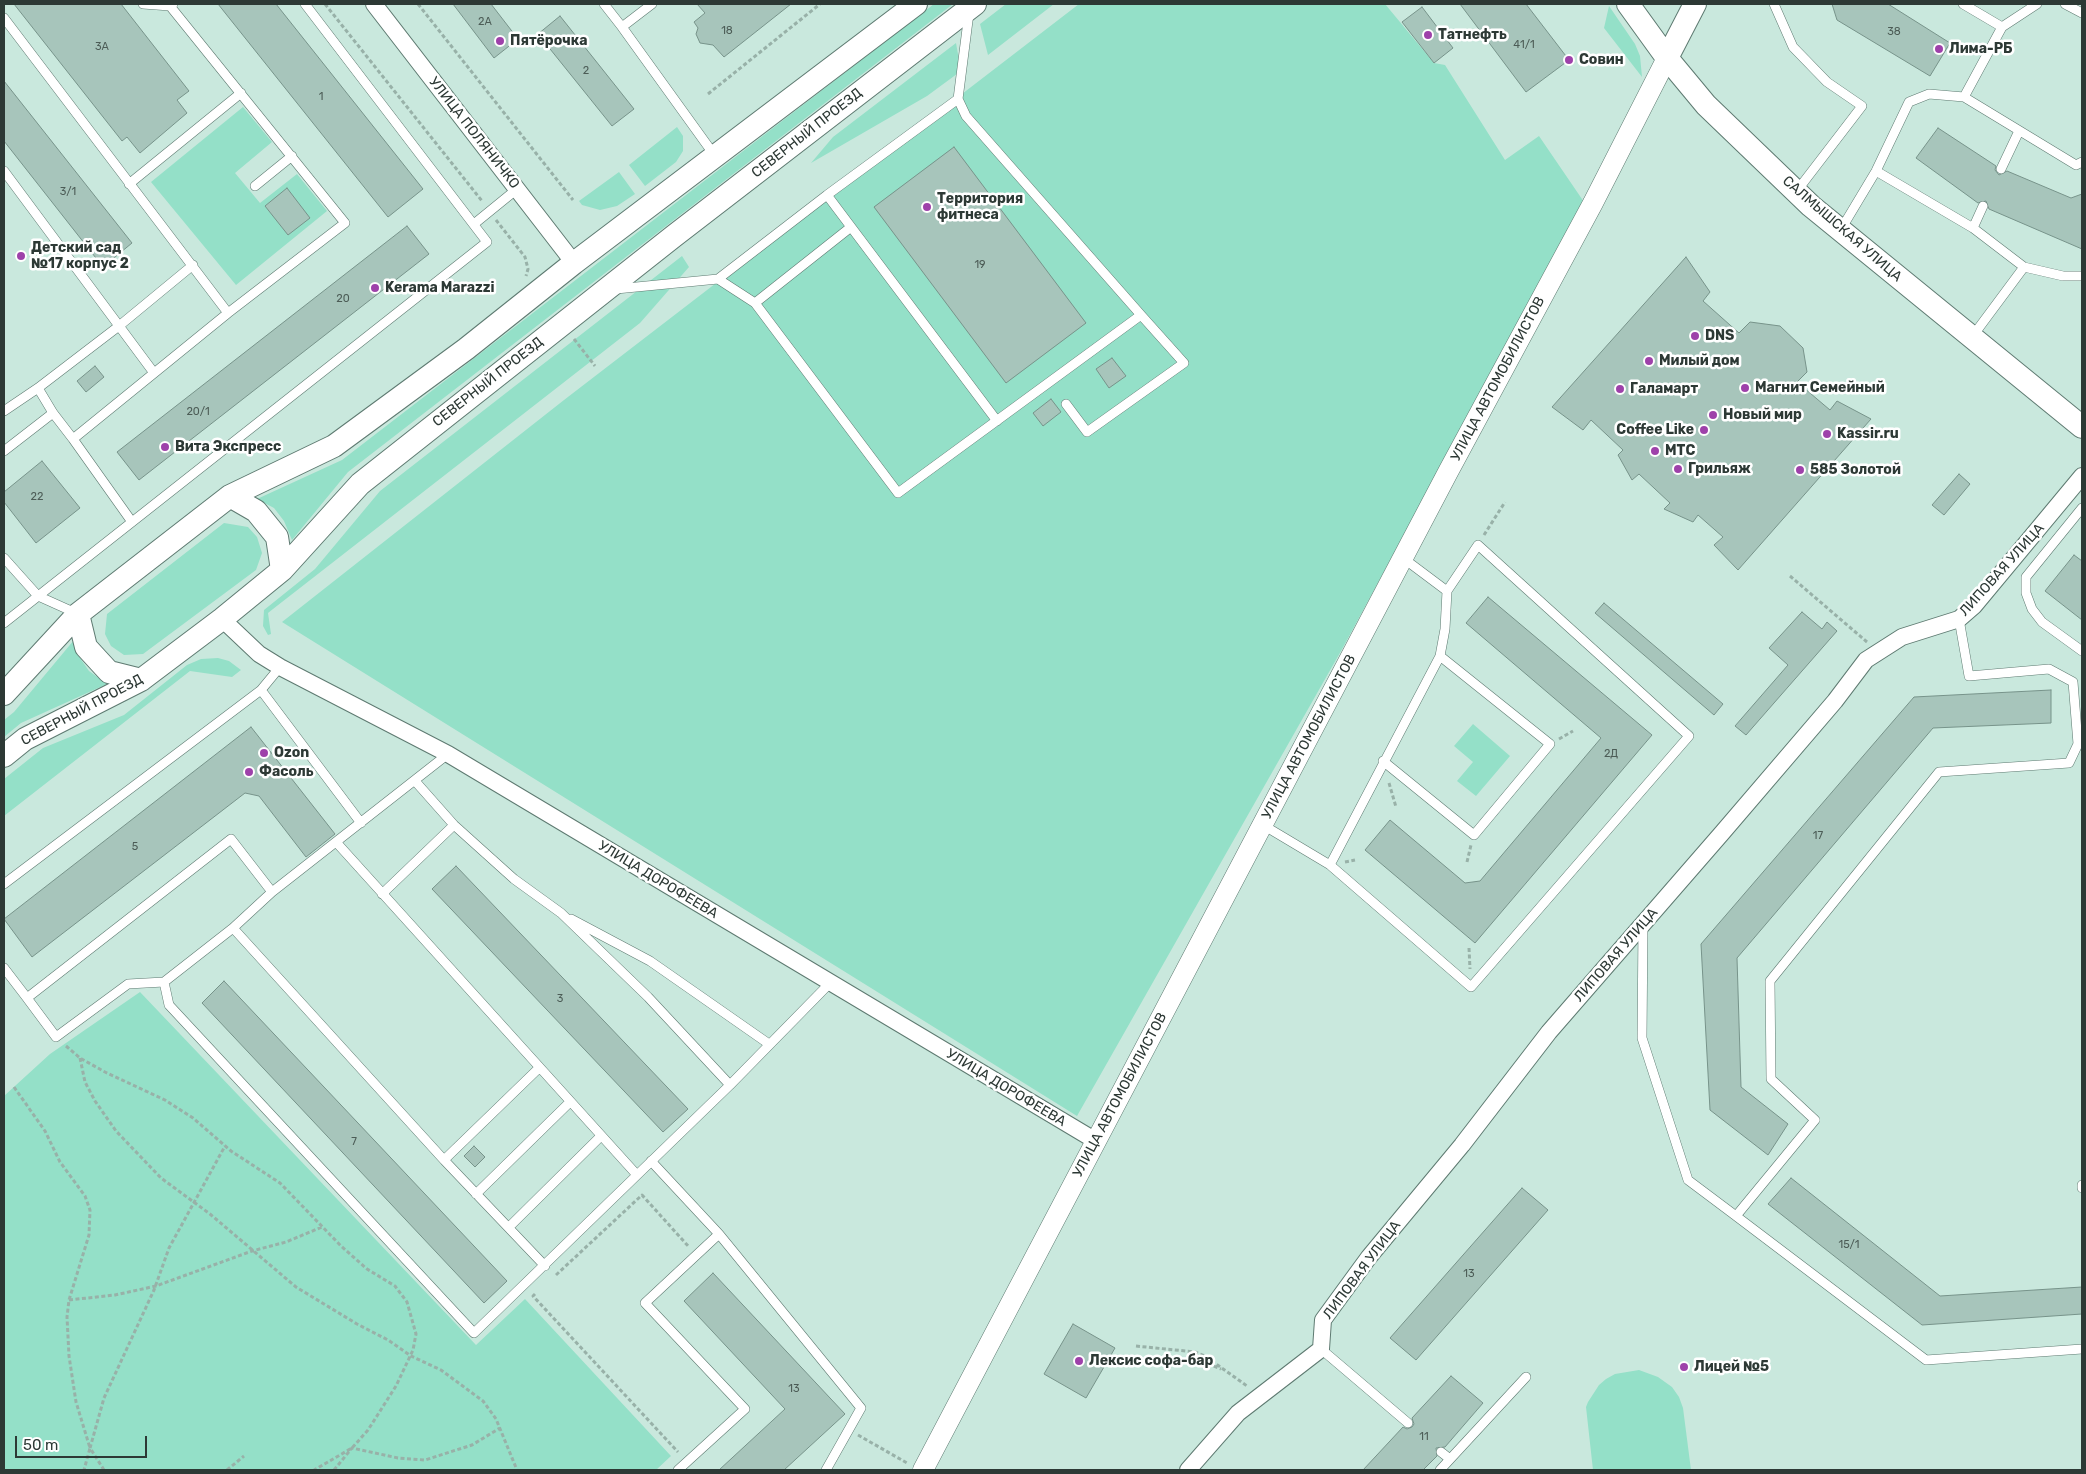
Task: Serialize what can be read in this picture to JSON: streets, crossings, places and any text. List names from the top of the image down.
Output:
{
  "streets": {
    "main road": ["СЕВЕРНЫЙ ПРОЕЗД", "САЛМЫШСКАЯ УЛИЦА", "УЛИЦА АВТОМОБИЛИСТОВ"],
    "street": ["УЛИЦА ПОЛЯНИЧКО", "ЛИПОВАЯ УЛИЦА", "УЛИЦА ДОРОФЕЕВА"]
  },
  "crossings": [
    ["СЕВЕРНЫЙ ПРОЕЗД", "УЛИЦА ДОРОФЕЕВА"],
    ["САЛМЫШСКАЯ УЛИЦА", "УЛИЦА АВТОМОБИЛИСТОВ"],
    ["УЛИЦА АВТОМОБИЛИСТОВ", "УЛИЦА ДОРОФЕЕВА"]
  ],
  "places": [
    "Татнефть",
    "Пятёрочка",
    "Лима-РБ",
    "Совин",
    "Территория фитнеса",
    "Детский сад №17 корпус 2",
    "Kerama Marazzi",
    "DNS",
    "Милый дом",
    "Магнит Семейный",
    "Галамарт",
    "Новый мир",
    "Coffee Like",
    "Kassir.ru",
    "Вита Экспресс",
    "МТС",
    "Грильяж",
    "585 Золотой",
    "Ozon",
    "Фасоль",
    "Лексис софа-бар",
    "Лицей №5"
  ],
  "house_numbers": [
    "2А",
    "18",
    "38",
    "41/1",
    "3А",
    "2",
    "1",
    "3/1",
    "19",
    "20",
    "20/1",
    "22",
    "2Д",
    "17",
    "5",
    "3",
    "7",
    "15/1",
    "13",
    "13",
    "11"
  ],
  "scale_bar": "50 m"
}
